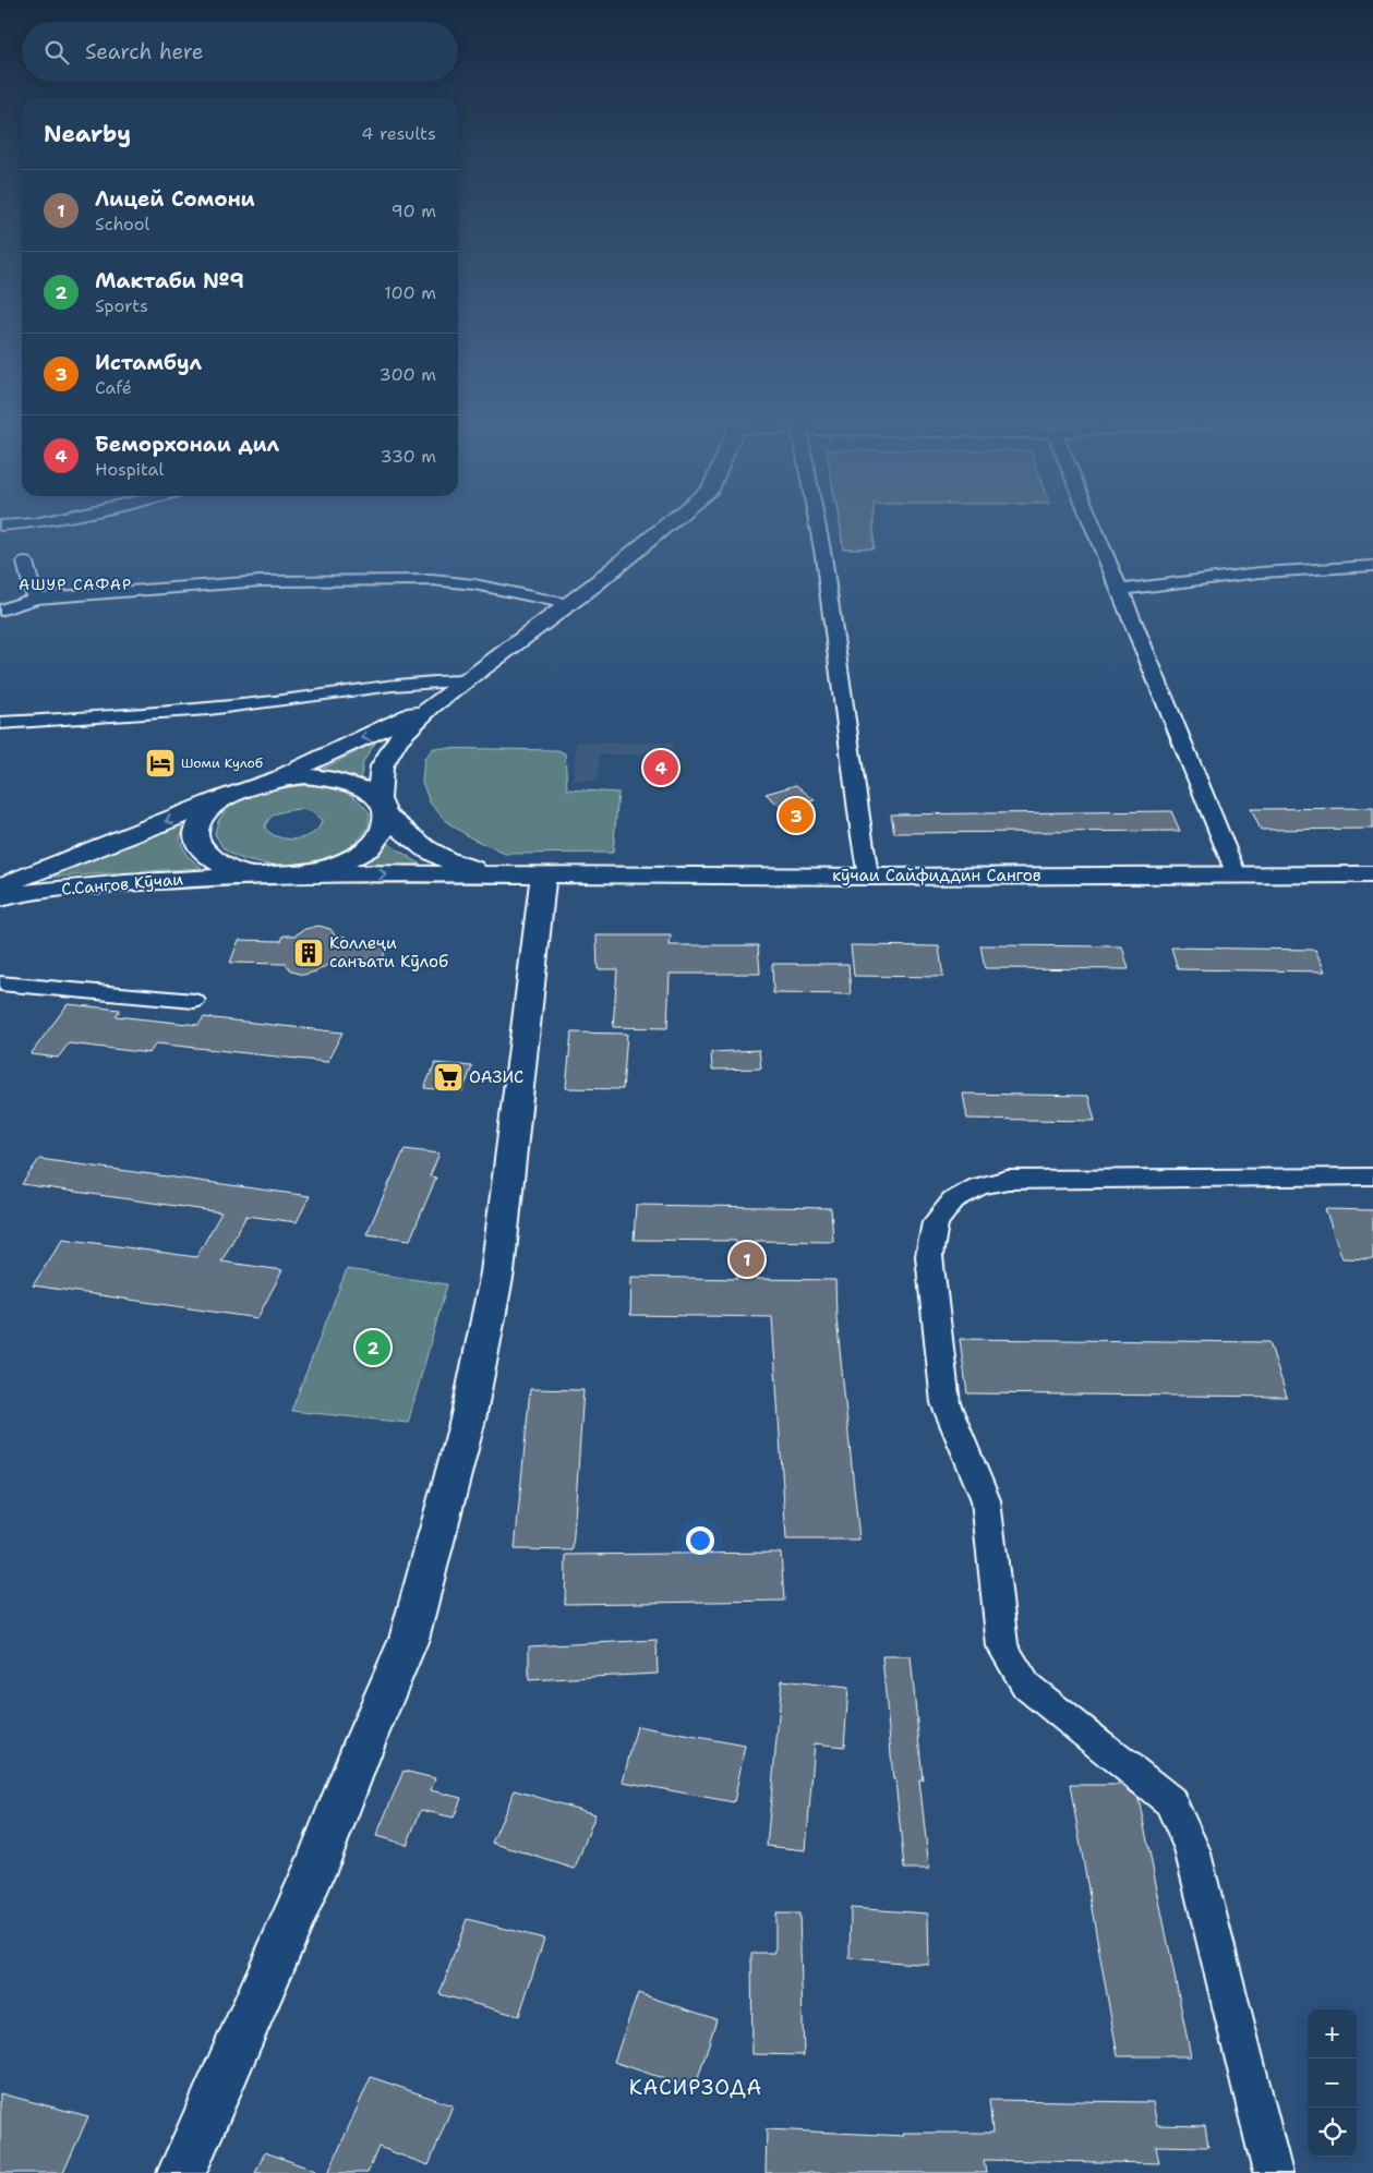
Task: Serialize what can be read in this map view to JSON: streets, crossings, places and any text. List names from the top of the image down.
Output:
{
  "streets": {
    "street": ["кӯчаи Сайфиддин Сангов", "С.Сангов Кӯчаи"]
  },
  "districts": ["АШУР САФАР", "КАСИРЗОДА"],
  "places": {
    "hotel": ["Шоми Кулоб"],
    "building": ["Коллеҷи санъати Кӯлоб"],
    "supermarket": ["ОАЗИС"]
  },
  "page": {
    "search": "Search here",
    "heading": ["Nearby", "4 results"],
    "list": [
      {
        "mark": "1",
        "name": "Лицей Сомони",
        "note": "School",
        "value": "90 m"
      },
      {
        "mark": "2",
        "name": "Мактаби №9",
        "note": "Sports",
        "value": "100 m"
      },
      {
        "mark": "3",
        "name": "Истамбул",
        "note": "Café",
        "value": "300 m"
      },
      {
        "mark": "4",
        "name": "Беморхонаи дил",
        "note": "Hospital",
        "value": "330 m"
      }
    ],
    "pins": [
      "4",
      "3",
      "1",
      "2"
    ],
    "map_buttons": ["+", "−"]
  }
}
